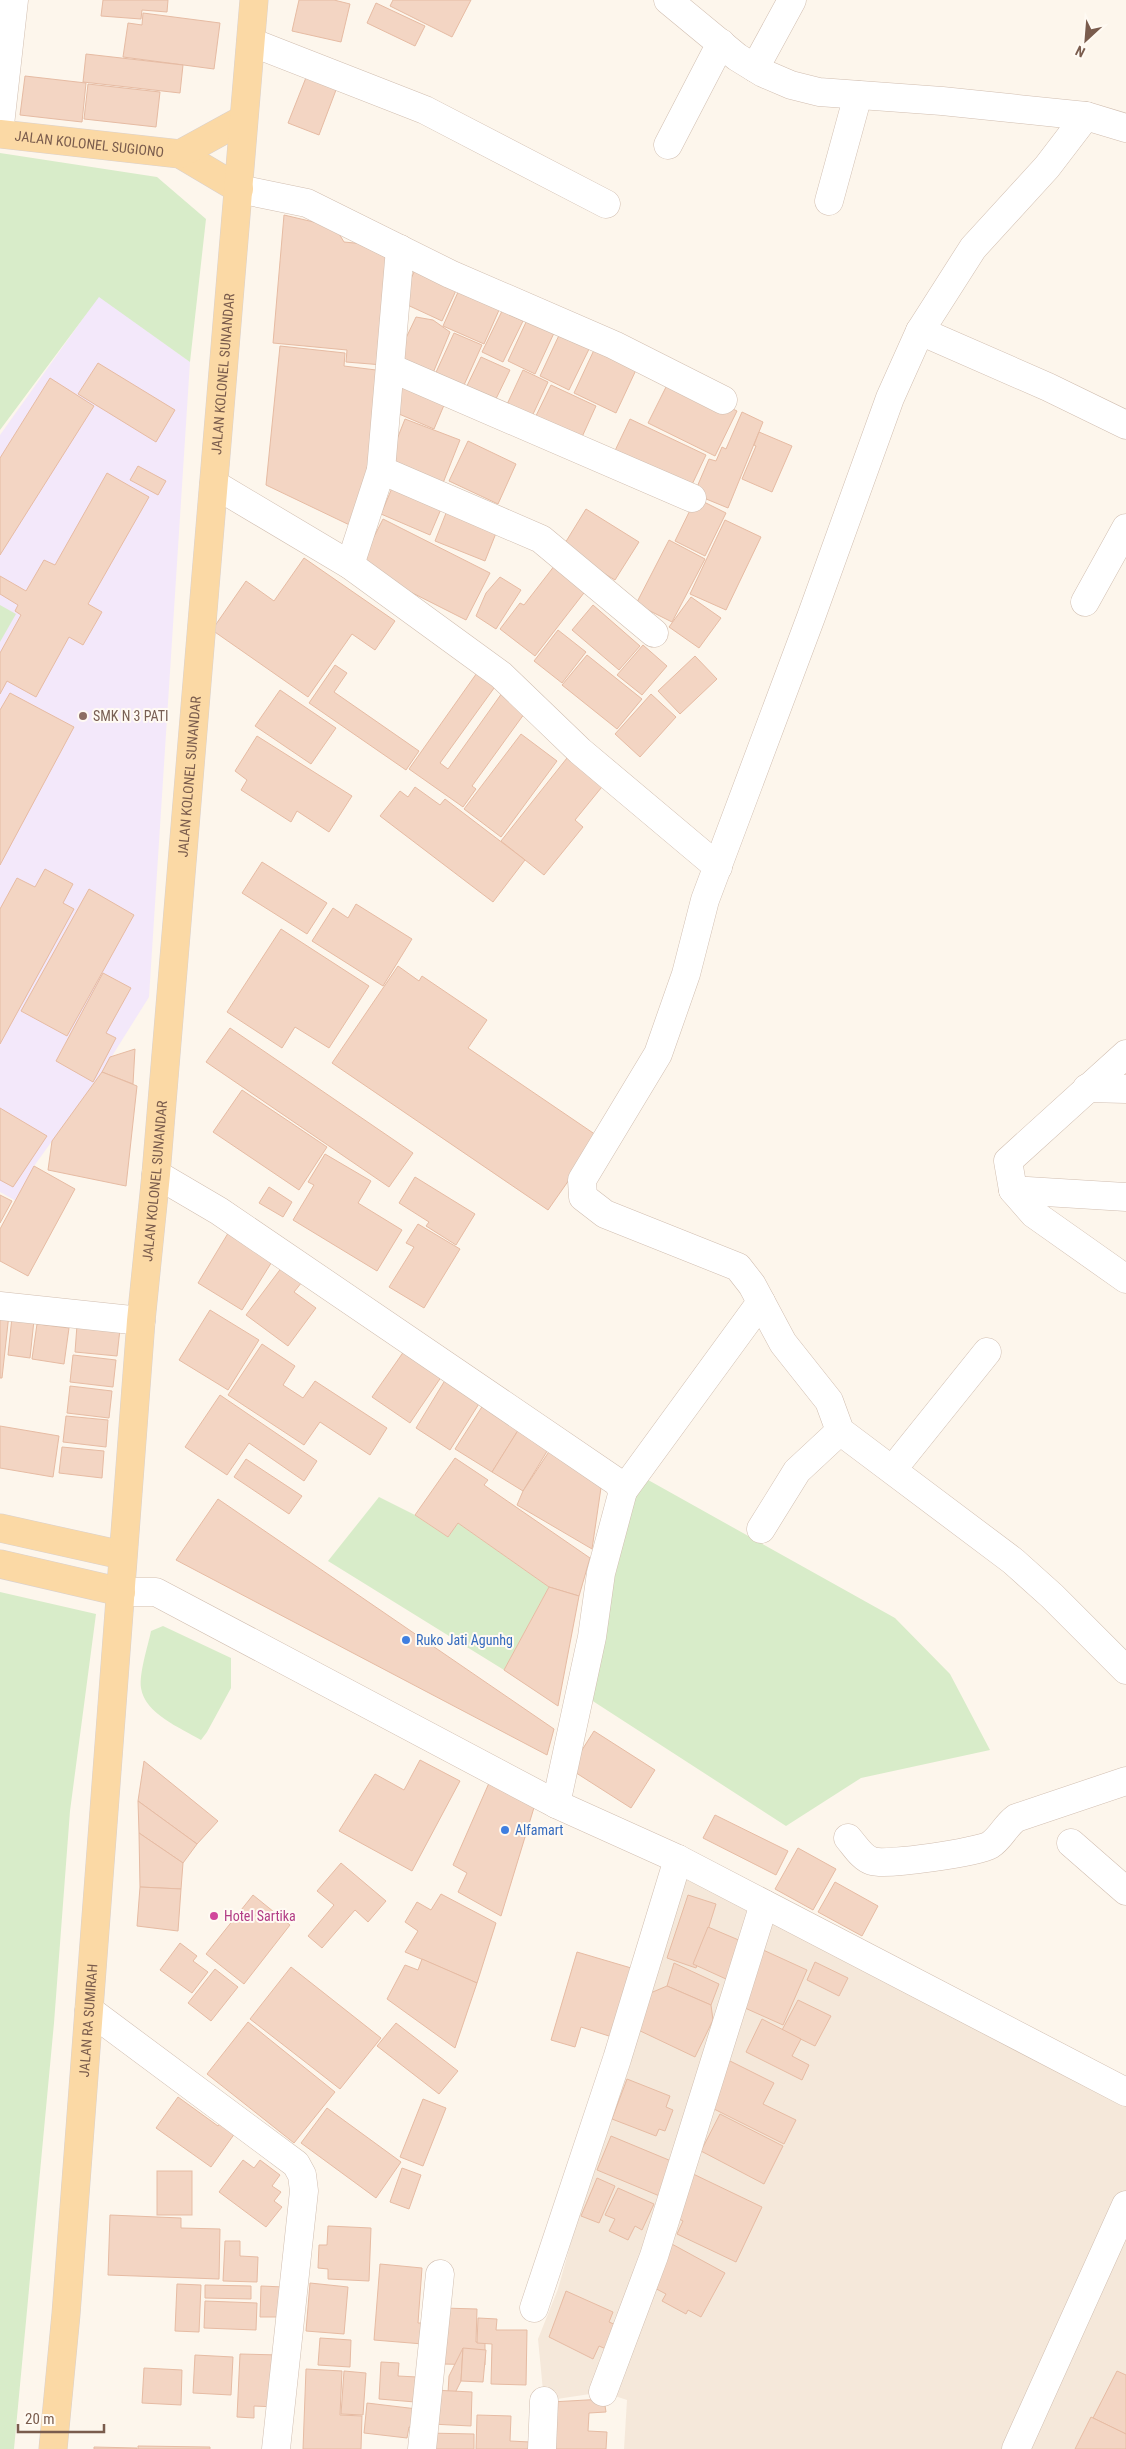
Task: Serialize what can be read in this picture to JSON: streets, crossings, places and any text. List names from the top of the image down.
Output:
{
  "streets": {
    "main road": ["JALAN KOLONEL SUGIONO", "JALAN KOLONEL SUNANDAR", "JALAN RA SUMIRAH"]
  },
  "crossings": [
    ["JALAN KOLONEL SUGIONO", "JALAN KOLONEL SUNANDAR"],
    ["JALAN KOLONEL SUNANDAR", "JALAN RA SUMIRAH"]
  ],
  "places": [
    "SMK N 3 PATI",
    "Ruko Jati Agunhg",
    "Alfamart",
    "Hotel Sartika"
  ],
  "scale_bar": "20 m",
  "north": "bottom left"
}
